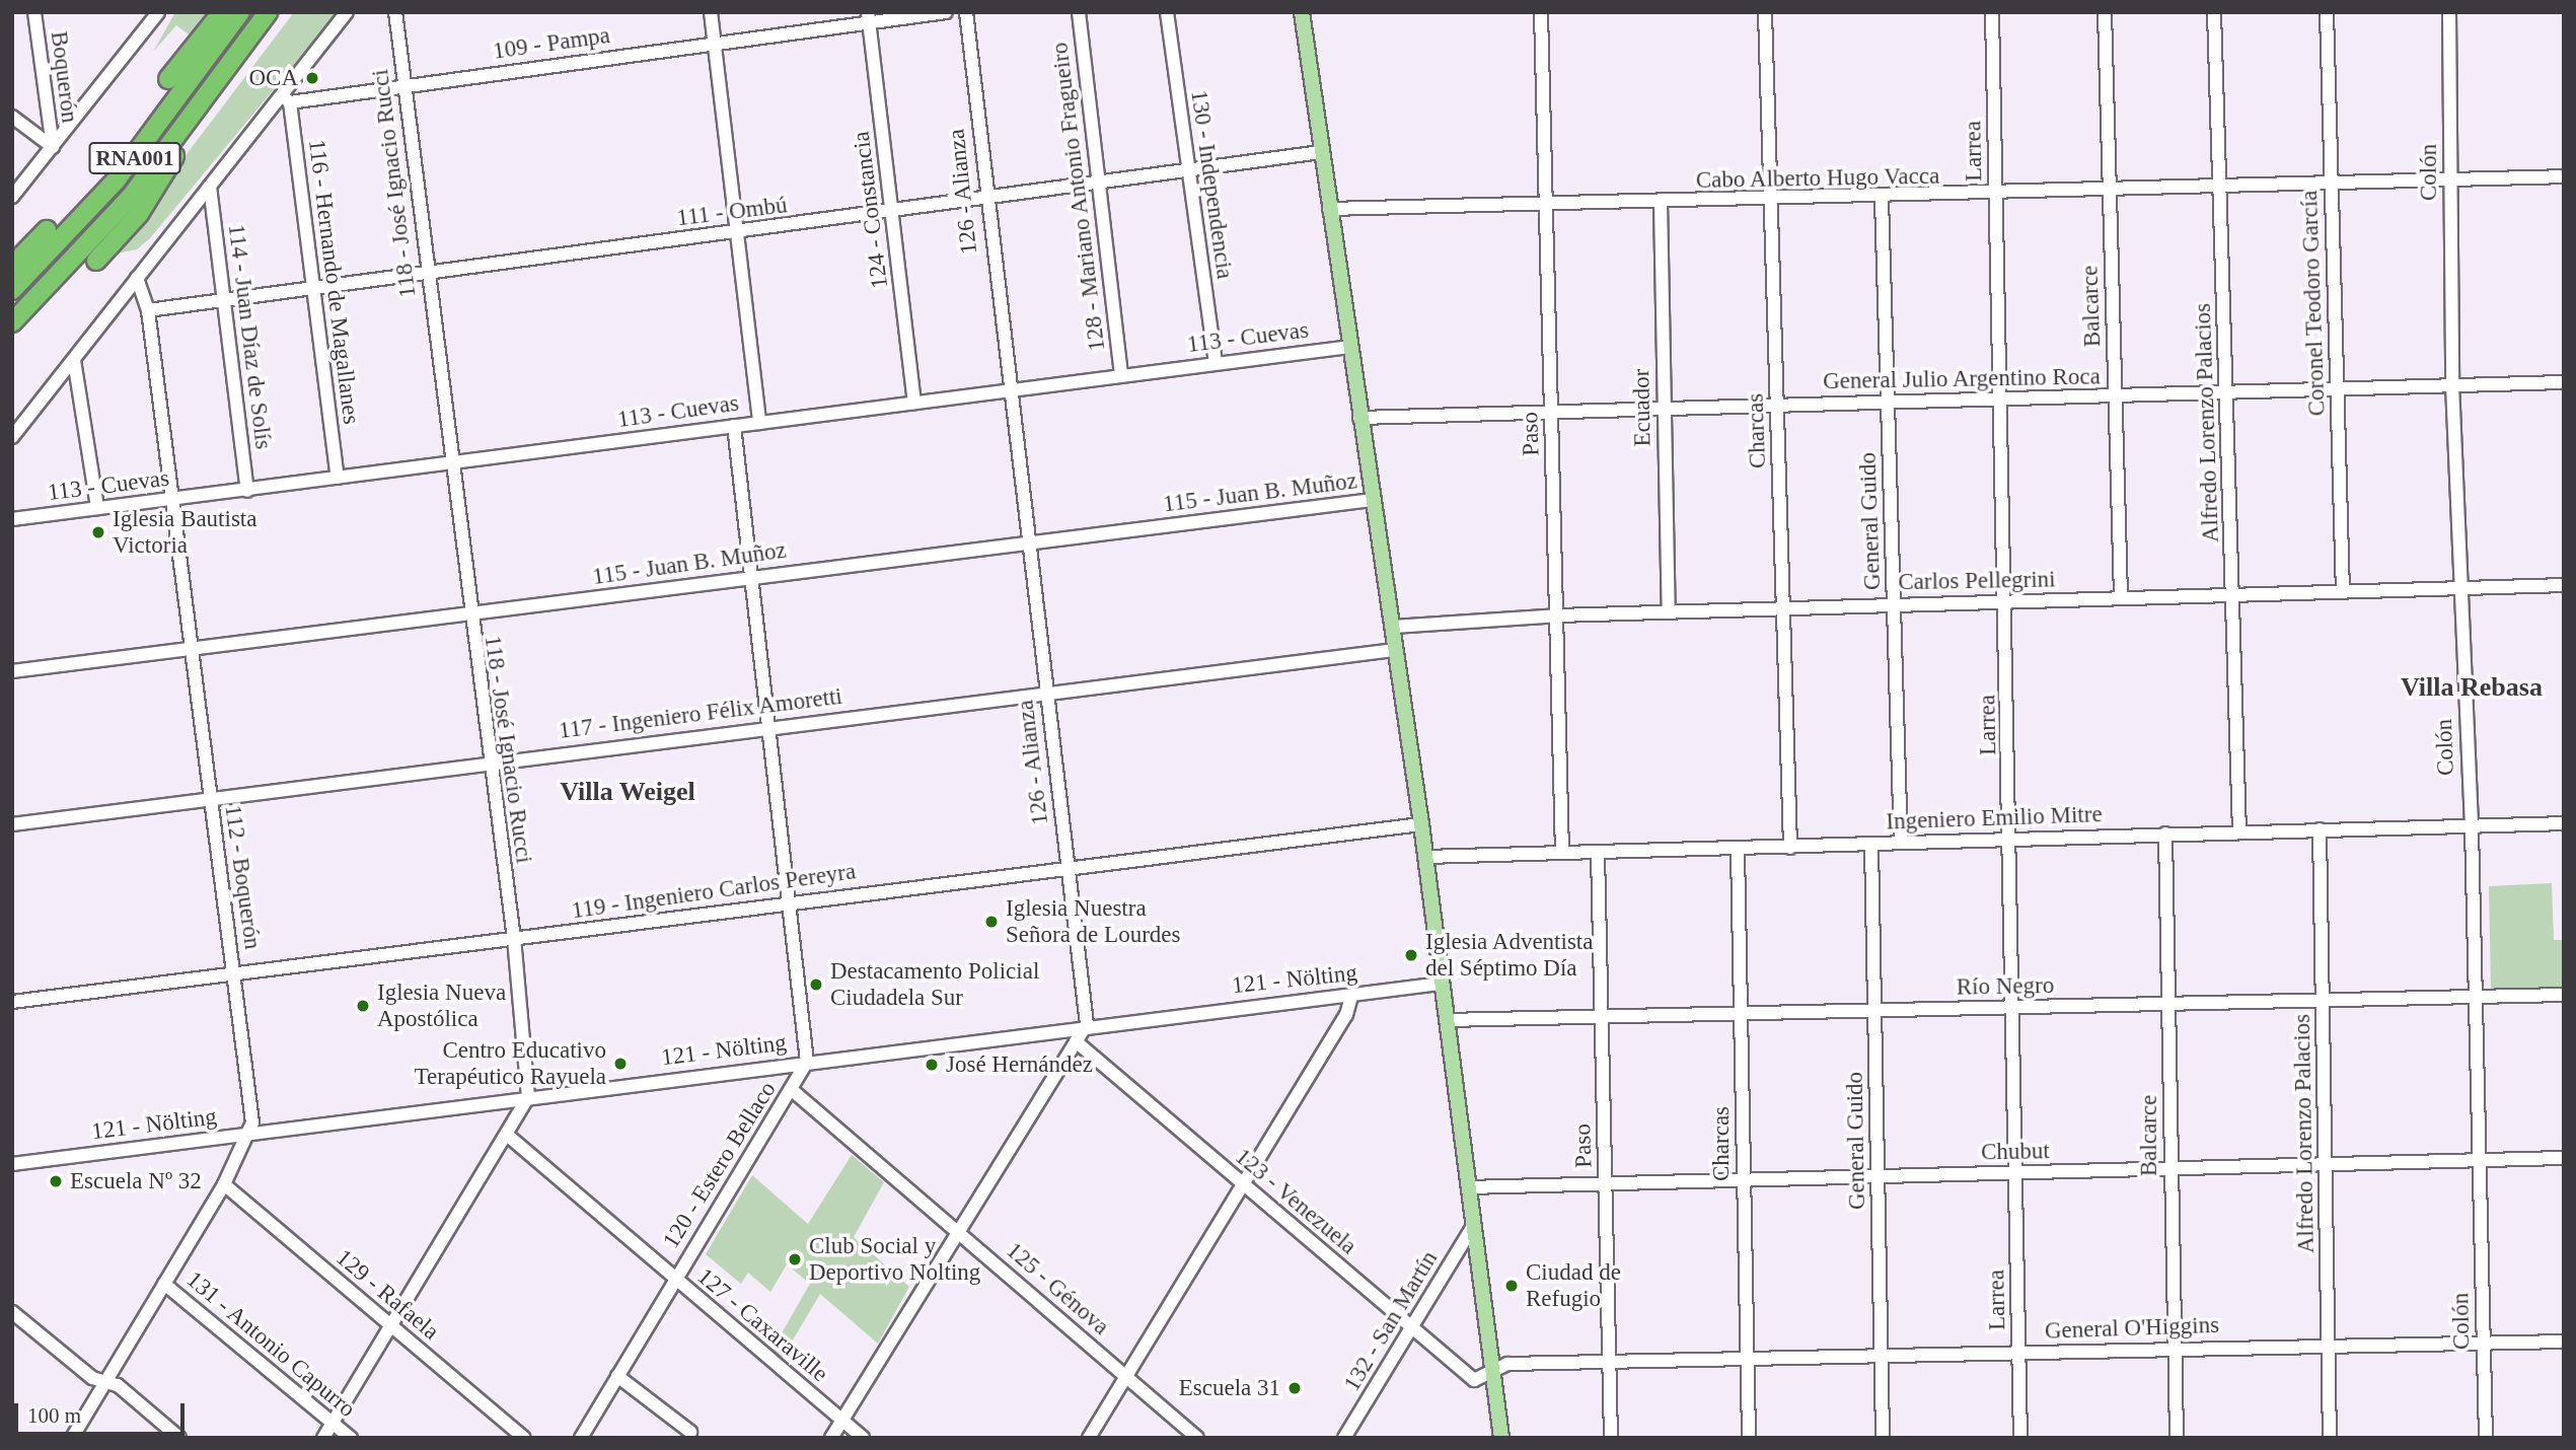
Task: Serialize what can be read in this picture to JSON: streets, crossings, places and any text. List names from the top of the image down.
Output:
{
  "streets": {
    "highway": ["RNA001"],
    "street": [
      "109 - Pampa",
      "Boquerón",
      "Larrea",
      "Colón",
      "Cabo Alberto Hugo Vacca",
      "118 - José Ignacio Rucci",
      "130 - Independencia",
      "126 - Alianza",
      "128 - Mariano Antonio Fragueiro",
      "124 - Constancia",
      "111 - Ombú",
      "116 - Hernando de Magallanes",
      "Coronel Teodoro García",
      "Balcarce",
      "114 - Juan Díaz de Solís",
      "113 - Cuevas",
      "General Julio Argentino Roca",
      "Ecuador",
      "Alfredo Lorenzo Palacios",
      "Charcas",
      "Paso",
      "115 - Juan B. Muñoz",
      "General Guido",
      "Carlos Pellegrini",
      "117 - Ingeniero Félix Amoretti",
      "Ingeniero Emilio Mitre",
      "112 - Boquerón",
      "119 - Ingeniero Carlos Pereyra",
      "121 - Nölting",
      "Río Negro",
      "Chubut",
      "120 - Estero Bellaco",
      "123 - Venezuela",
      "125 - Génova",
      "129 - Rafaela",
      "132 - San Martín",
      "127 - Caxaraville",
      "General O'Higgins",
      "131 - Antonio Capurro"
    ]
  },
  "crossings": [
    ["109 - Pampa", "118 - José Ignacio Rucci"],
    ["109 - Pampa", "124 - Constancia"],
    ["109 - Pampa", "116 - Hernando de Magallanes"],
    ["Larrea", "Cabo Alberto Hugo Vacca"],
    ["Larrea", "General Julio Argentino Roca"],
    ["Larrea", "Carlos Pellegrini"],
    ["Larrea", "Ingeniero Emilio Mitre"],
    ["Larrea", "Río Negro"],
    ["Larrea", "Chubut"],
    ["Larrea", "General O'Higgins"],
    ["Colón", "Cabo Alberto Hugo Vacca"],
    ["Colón", "General Julio Argentino Roca"],
    ["Colón", "Carlos Pellegrini"],
    ["Colón", "Ingeniero Emilio Mitre"],
    ["Colón", "Río Negro"],
    ["Colón", "Chubut"],
    ["Colón", "General O'Higgins"],
    ["Cabo Alberto Hugo Vacca", "Coronel Teodoro García"],
    ["Cabo Alberto Hugo Vacca", "Balcarce"],
    ["Cabo Alberto Hugo Vacca", "Ecuador"],
    ["Cabo Alberto Hugo Vacca", "Alfredo Lorenzo Palacios"],
    ["Cabo Alberto Hugo Vacca", "Charcas"],
    ["Cabo Alberto Hugo Vacca", "Paso"],
    ["Cabo Alberto Hugo Vacca", "General Guido"],
    ["118 - José Ignacio Rucci", "111 - Ombú"],
    ["118 - José Ignacio Rucci", "113 - Cuevas"],
    ["118 - José Ignacio Rucci", "115 - Juan B. Muñoz"],
    ["118 - José Ignacio Rucci", "117 - Ingeniero Félix Amoretti"],
    ["118 - José Ignacio Rucci", "119 - Ingeniero Carlos Pereyra"],
    ["118 - José Ignacio Rucci", "121 - Nölting"],
    ["130 - Independencia", "111 - Ombú"],
    ["130 - Independencia", "113 - Cuevas"],
    ["126 - Alianza", "111 - Ombú"],
    ["126 - Alianza", "113 - Cuevas"],
    ["126 - Alianza", "115 - Juan B. Muñoz"],
    ["126 - Alianza", "117 - Ingeniero Félix Amoretti"],
    ["126 - Alianza", "119 - Ingeniero Carlos Pereyra"],
    ["126 - Alianza", "121 - Nölting"],
    ["128 - Mariano Antonio Fragueiro", "111 - Ombú"],
    ["128 - Mariano Antonio Fragueiro", "113 - Cuevas"],
    ["124 - Constancia", "111 - Ombú"],
    ["124 - Constancia", "113 - Cuevas"],
    ["111 - Ombú", "116 - Hernando de Magallanes"],
    ["111 - Ombú", "114 - Juan Díaz de Solís"],
    ["111 - Ombú", "112 - Boquerón"],
    ["116 - Hernando de Magallanes", "113 - Cuevas"],
    ["Coronel Teodoro García", "General Julio Argentino Roca"],
    ["Coronel Teodoro García", "Carlos Pellegrini"],
    ["Balcarce", "General Julio Argentino Roca"],
    ["Balcarce", "Carlos Pellegrini"],
    ["Balcarce", "Ingeniero Emilio Mitre"],
    ["Balcarce", "Río Negro"],
    ["Balcarce", "Chubut"],
    ["Balcarce", "General O'Higgins"],
    ["114 - Juan Díaz de Solís", "113 - Cuevas"],
    ["113 - Cuevas", "112 - Boquerón"],
    ["General Julio Argentino Roca", "Ecuador"],
    ["General Julio Argentino Roca", "Alfredo Lorenzo Palacios"],
    ["General Julio Argentino Roca", "Charcas"],
    ["General Julio Argentino Roca", "Paso"],
    ["General Julio Argentino Roca", "General Guido"],
    ["Ecuador", "Carlos Pellegrini"],
    ["Alfredo Lorenzo Palacios", "Carlos Pellegrini"],
    ["Alfredo Lorenzo Palacios", "Ingeniero Emilio Mitre"],
    ["Alfredo Lorenzo Palacios", "Río Negro"],
    ["Alfredo Lorenzo Palacios", "Chubut"],
    ["Alfredo Lorenzo Palacios", "General O'Higgins"],
    ["Charcas", "Carlos Pellegrini"],
    ["Charcas", "Ingeniero Emilio Mitre"],
    ["Charcas", "Río Negro"],
    ["Charcas", "Chubut"],
    ["Charcas", "General O'Higgins"],
    ["Paso", "Carlos Pellegrini"],
    ["Paso", "Ingeniero Emilio Mitre"],
    ["Paso", "Río Negro"],
    ["Paso", "Chubut"],
    ["Paso", "General O'Higgins"],
    ["115 - Juan B. Muñoz", "112 - Boquerón"],
    ["General Guido", "Carlos Pellegrini"],
    ["General Guido", "Ingeniero Emilio Mitre"],
    ["General Guido", "Río Negro"],
    ["General Guido", "Chubut"],
    ["General Guido", "General O'Higgins"],
    ["117 - Ingeniero Félix Amoretti", "112 - Boquerón"],
    ["112 - Boquerón", "119 - Ingeniero Carlos Pereyra"],
    ["112 - Boquerón", "121 - Nölting"],
    ["121 - Nölting", "120 - Estero Bellaco"],
    ["120 - Estero Bellaco", "125 - Génova"],
    ["120 - Estero Bellaco", "127 - Caxaraville"],
    ["123 - Venezuela", "132 - San Martín"],
    ["123 - Venezuela", "General O'Higgins"]
  ],
  "districts": ["Villa Rebasa", "Villa Weigel"],
  "places": [
    "OCA",
    "Iglesia Bautista Victoria",
    "Iglesia Nuestra Señora de Lourdes",
    "Iglesia Adventista del Séptimo Día",
    "Destacamento Policial Ciudadela Sur",
    "Iglesia Nueva Apostólica",
    "Centro Educativo Terapéutico Rayuela",
    "José Hernández",
    "Escuela Nº 32",
    "Club Social y Deportivo Nolting",
    "Ciudad de Refugio",
    "Escuela 31"
  ],
  "scale_bar": "100 m"
}
